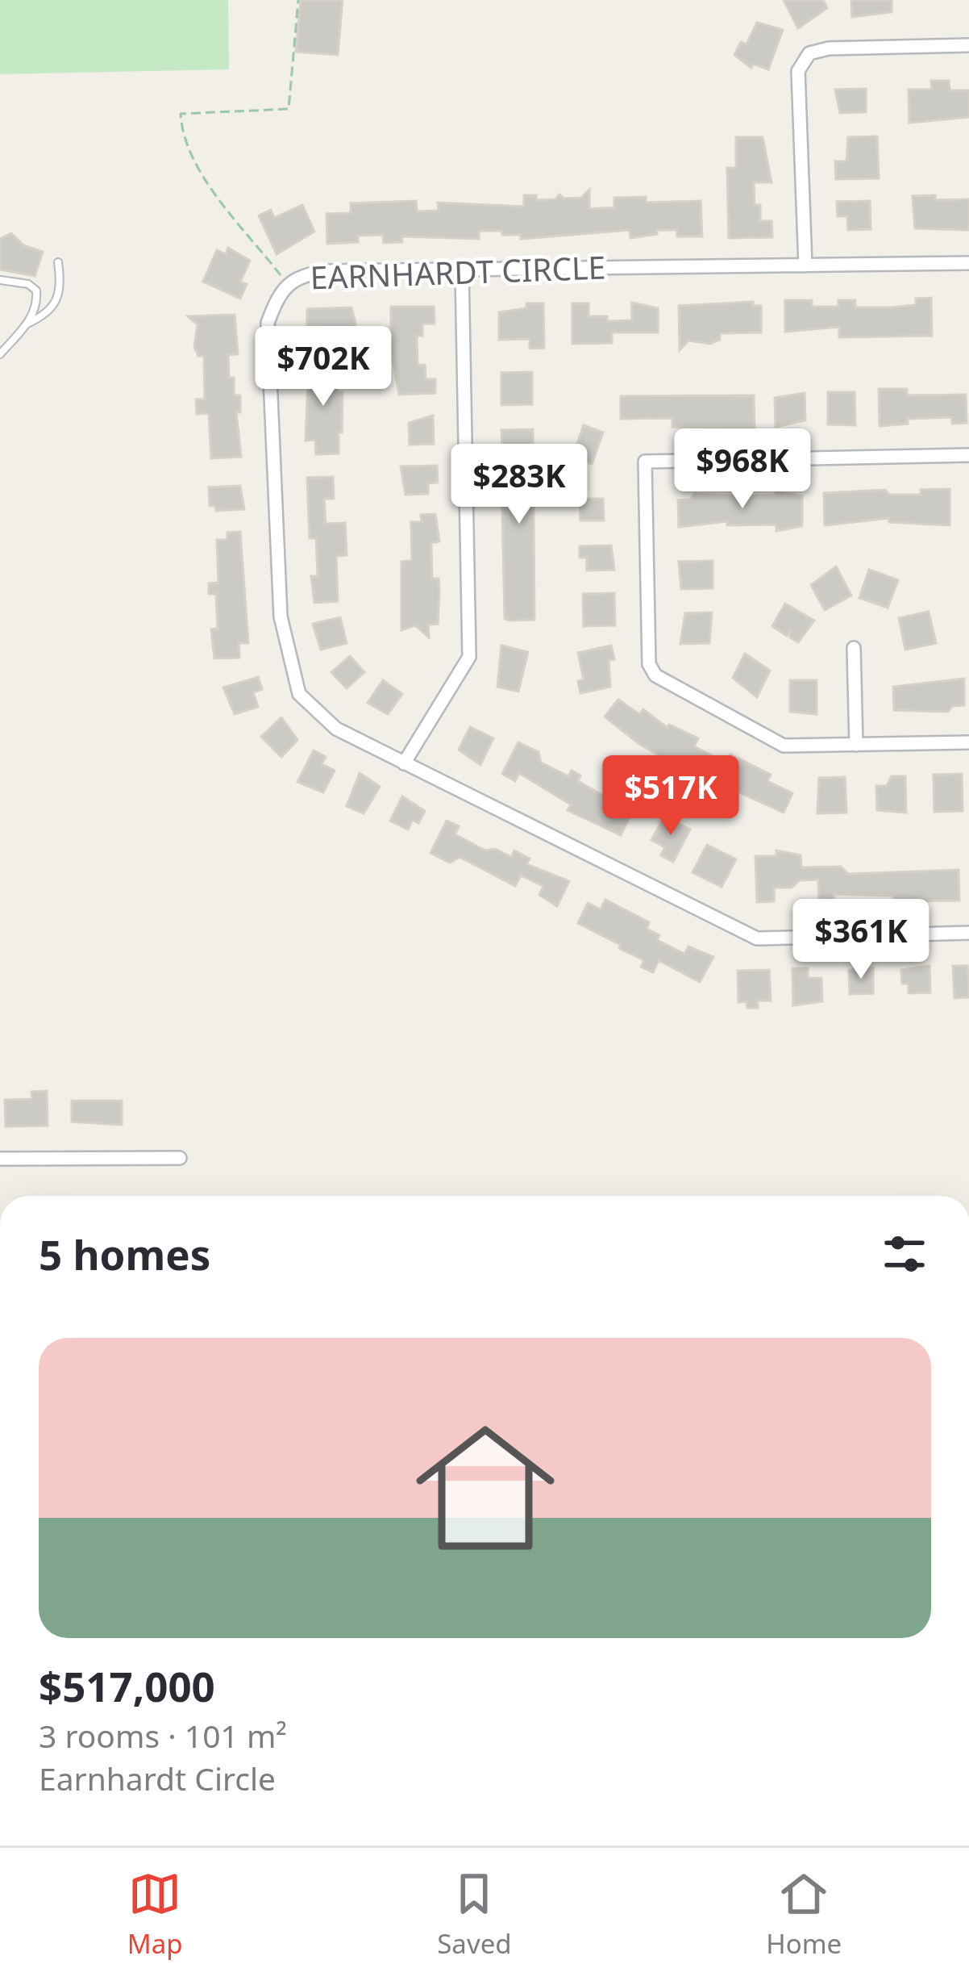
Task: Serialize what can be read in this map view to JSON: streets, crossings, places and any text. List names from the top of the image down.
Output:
{
  "streets": {
    "street": ["EARNHARDT CIRCLE"]
  },
  "page": {
    "price": [
      "$702K",
      "$968K",
      "$283K",
      "$517K",
      "$361K"
    ],
    "heading": "5 homes",
    "list": [
      {
        "name": "$517,000",
        "note": "3 rooms · 101 m² · Earnhardt Circle"
      }
    ],
    "tabs": ["Map", "Saved", "Home"]
  }
}
